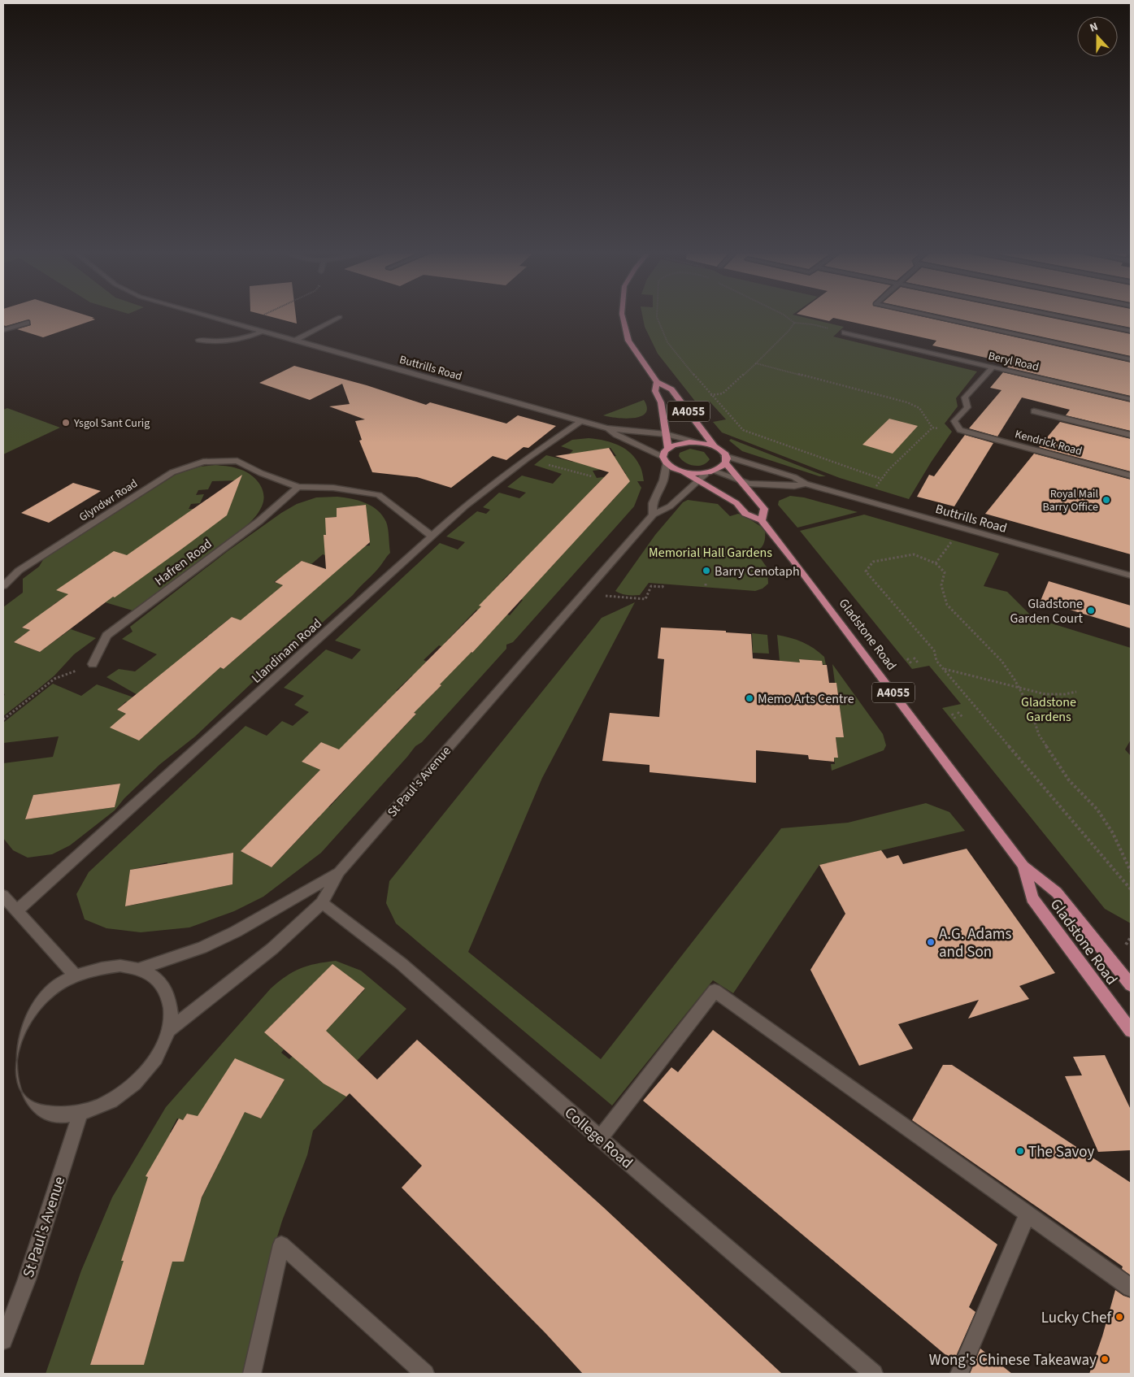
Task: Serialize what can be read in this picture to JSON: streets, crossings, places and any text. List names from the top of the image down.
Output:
{
  "streets": {
    "main road": ["A4055", "Gladstone Road"],
    "street": [
      "Beryl Road",
      "Buttrills Road",
      "Kendrick Road",
      "Glyndwr Road",
      "Hafren Road",
      "Llandinam Road",
      "St Paul's Avenue",
      "College Road"
    ]
  },
  "crossings": [
    ["Buttrills Road", "A4055"],
    ["Buttrills Road", "Gladstone Road"],
    ["Buttrills Road", "Llandinam Road"],
    ["A4055", "Gladstone Road"],
    ["Glyndwr Road", "Hafren Road"],
    ["Gladstone Road", "St Paul's Avenue"],
    ["St Paul's Avenue", "College Road"]
  ],
  "parks": ["Memorial Hall Gardens", "Gladstone Gardens"],
  "places": [
    "Ysgol Sant Curig",
    "Royal Mail Barry Office",
    "Barry Cenotaph",
    "Gladstone Garden Court",
    "Memo Arts Centre",
    "A.G. Adams and Son",
    "The Savoy",
    "Lucky Chef",
    "Wong's Chinese Takeaway"
  ],
  "north": "top"
}
